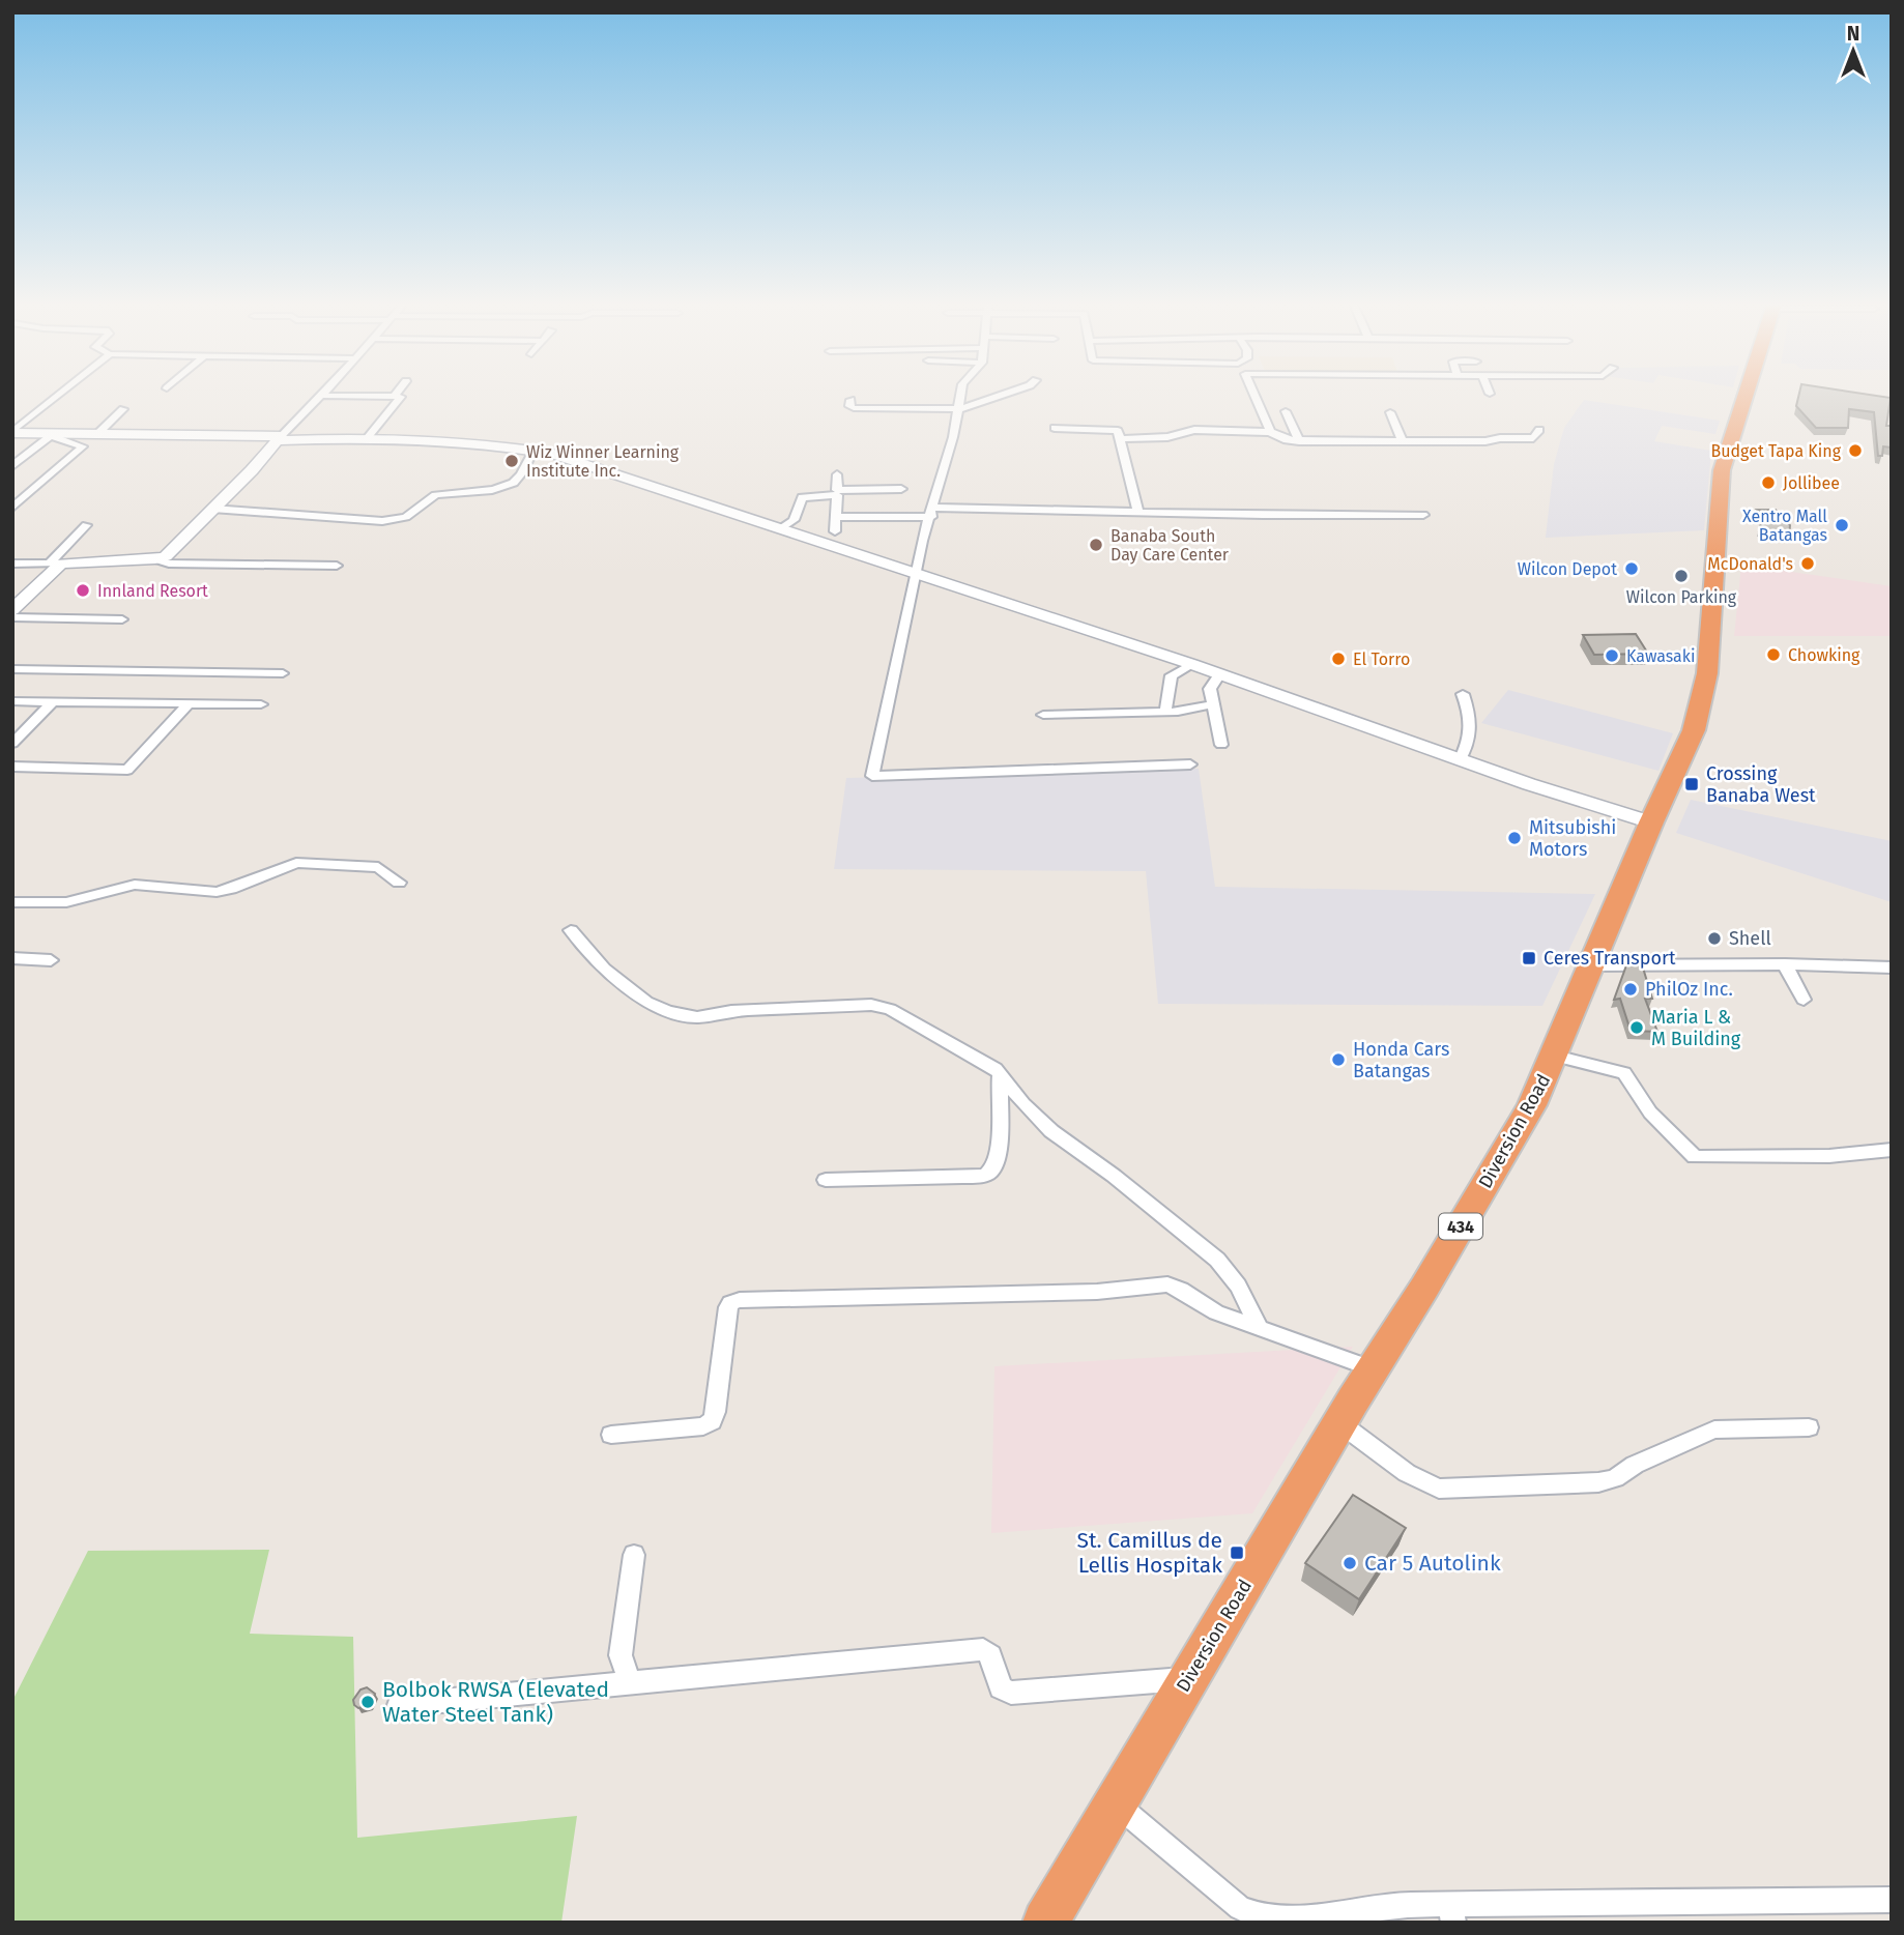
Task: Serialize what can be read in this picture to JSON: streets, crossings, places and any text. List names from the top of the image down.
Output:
{
  "streets": {
    "highway": ["Diversion Road", "434"]
  },
  "places": {
    "other": [
      "Budget Tapa King",
      "Wiz Winner Learning Institute Inc.",
      "Jollibee",
      "Xentro Mall Batangas",
      "Banaba South Day Care Center",
      "McDonald's",
      "Wilcon Depot",
      "Wilcon Parking",
      "Innland Resort",
      "Chowking",
      "Kawasaki",
      "El Torro",
      "Mitsubishi Motors",
      "Shell",
      "PhilOz Inc.",
      "Maria L & M Building",
      "Honda Cars Batangas",
      "Car 5 Autolink",
      "Bolbok RWSA (Elevated Water Steel Tank)"
    ],
    "transit": ["Crossing Banaba West", "Ceres Transport", "St. Camillus de Lellis Hospitak"]
  },
  "north": "top"
}
